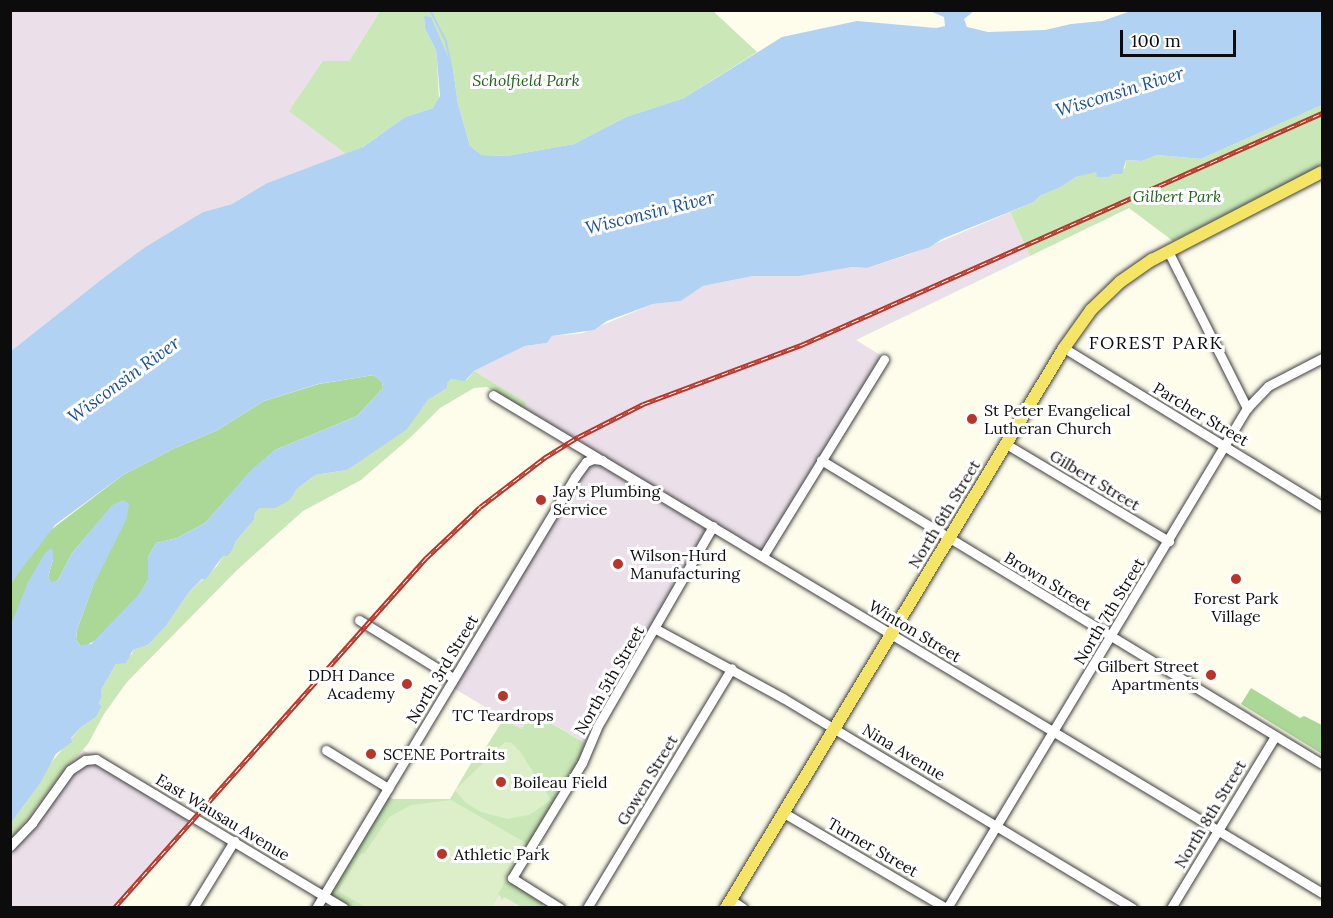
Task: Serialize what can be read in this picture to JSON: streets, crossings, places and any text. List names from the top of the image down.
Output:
{
  "streets": {
    "main road": ["North 6th Street"],
    "street": [
      "Parcher Street",
      "Gilbert Street",
      "Brown Street",
      "North 7th Street",
      "Winton Street",
      "North 3rd Street",
      "North 5th Street",
      "Nina Avenue",
      "Gowen Street",
      "North 8th Street",
      "East Wausau Avenue",
      "Turner Street"
    ]
  },
  "crossings": [
    ["Parcher Street", "North 6th Street"],
    ["Parcher Street", "North 7th Street"],
    ["Gilbert Street", "North 6th Street"],
    ["Gilbert Street", "North 7th Street"],
    ["North 6th Street", "Brown Street"],
    ["North 6th Street", "Winton Street"],
    ["North 6th Street", "Nina Avenue"],
    ["North 6th Street", "Turner Street"],
    ["Brown Street", "North 7th Street"],
    ["Brown Street", "North 8th Street"],
    ["North 7th Street", "Winton Street"],
    ["North 7th Street", "Nina Avenue"],
    ["North 7th Street", "Turner Street"],
    ["Winton Street", "North 3rd Street"],
    ["Winton Street", "North 5th Street"],
    ["Winton Street", "North 8th Street"],
    ["North 3rd Street", "East Wausau Avenue"],
    ["North 5th Street", "Nina Avenue"],
    ["Nina Avenue", "Gowen Street"]
  ],
  "districts": ["FOREST PARK"],
  "water": ["Wisconsin River"],
  "parks": ["Scholfield Park", "Gilbert Park"],
  "places": [
    "St Peter Evangelical Lutheran Church",
    "Jay's Plumbing Service",
    "Wilson-Hurd Manufacturing",
    "Forest Park Village",
    "Gilbert Street Apartments",
    "DDH Dance Academy",
    "TC Teardrops",
    "SCENE Portraits",
    "Boileau Field",
    "Athletic Park"
  ],
  "scale_bar": "100 m"
}
